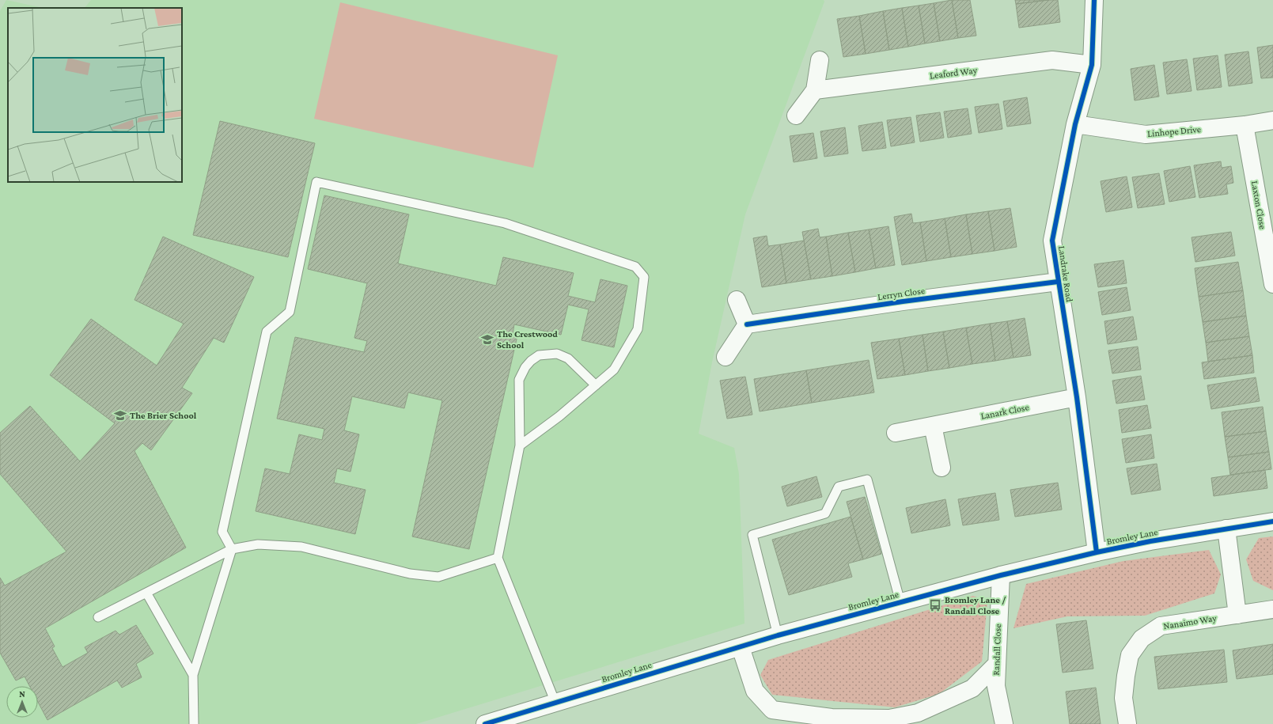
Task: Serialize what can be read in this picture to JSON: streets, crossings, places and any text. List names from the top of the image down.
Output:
{
  "streets": {
    "street": [
      "Leaford Way",
      "Linhope Drive",
      "Laxton Close",
      "Landrake Road",
      "Lerryn Close",
      "Lanark Close",
      "Bromley Lane",
      "Nanaimo Way",
      "Randall Close"
    ]
  },
  "crossings": [
    ["Leaford Way", "Landrake Road"],
    ["Linhope Drive", "Laxton Close"],
    ["Linhope Drive", "Landrake Road"],
    ["Landrake Road", "Lerryn Close"],
    ["Landrake Road", "Lanark Close"],
    ["Landrake Road", "Bromley Lane"],
    ["Bromley Lane", "Randall Close"]
  ],
  "places": {
    "school or university": ["The Crestwood School", "The Brier School"],
    "bus stop": ["Bromley Lane / Randall Close"]
  },
  "north": "top"
}
